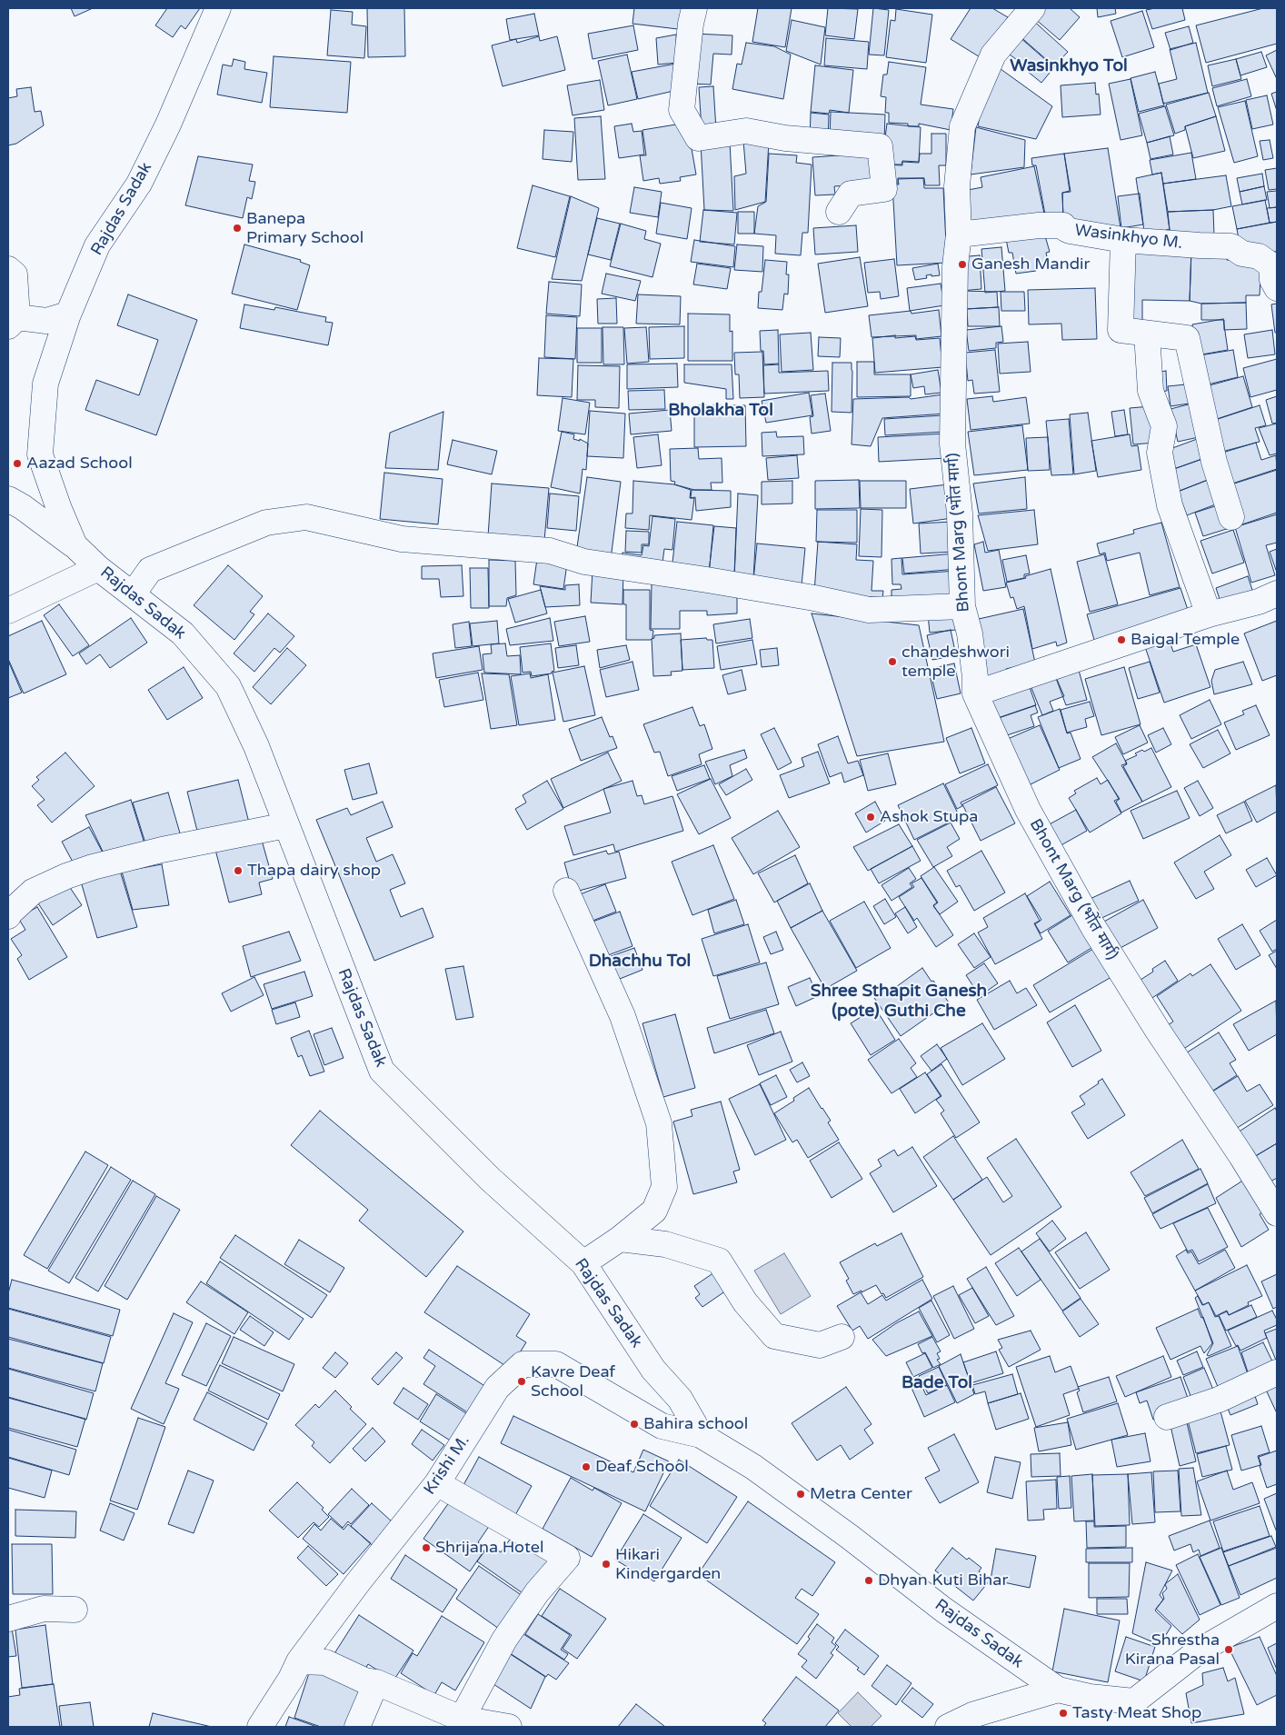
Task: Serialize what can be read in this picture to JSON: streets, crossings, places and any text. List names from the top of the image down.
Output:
{
  "streets": {
    "street": [
      "Rajdas Sadak",
      "Wasinkhyo M.",
      "Bhont Marg (भाेंत मार्ग)",
      "Krishi M."
    ]
  },
  "crossings": [
    ["Rajdas Sadak", "Krishi M."],
    ["Wasinkhyo M.", "Bhont Marg (भाेंत मार्ग)"]
  ],
  "districts": [
    "Wasinkhyo Tol",
    "Bholakha Tol",
    "Dhachhu Tol",
    "Shree Sthapit Ganesh (pote) Guthi Che",
    "Bade Tol"
  ],
  "places": [
    "Banepa Primary School",
    "Ganesh Mandir",
    "Aazad School",
    "Baigal Temple",
    "chandeshwori temple",
    "Ashok Stupa",
    "Thapa dairy shop",
    "Kavre Deaf School",
    "Bahira school",
    "Deaf School",
    "Metra Center",
    "Shrijana Hotel",
    "Hikari Kindergarden",
    "Dhyan Kuti Bihar",
    "Shrestha Kirana Pasal",
    "Tasty Meat Shop"
  ]
}
